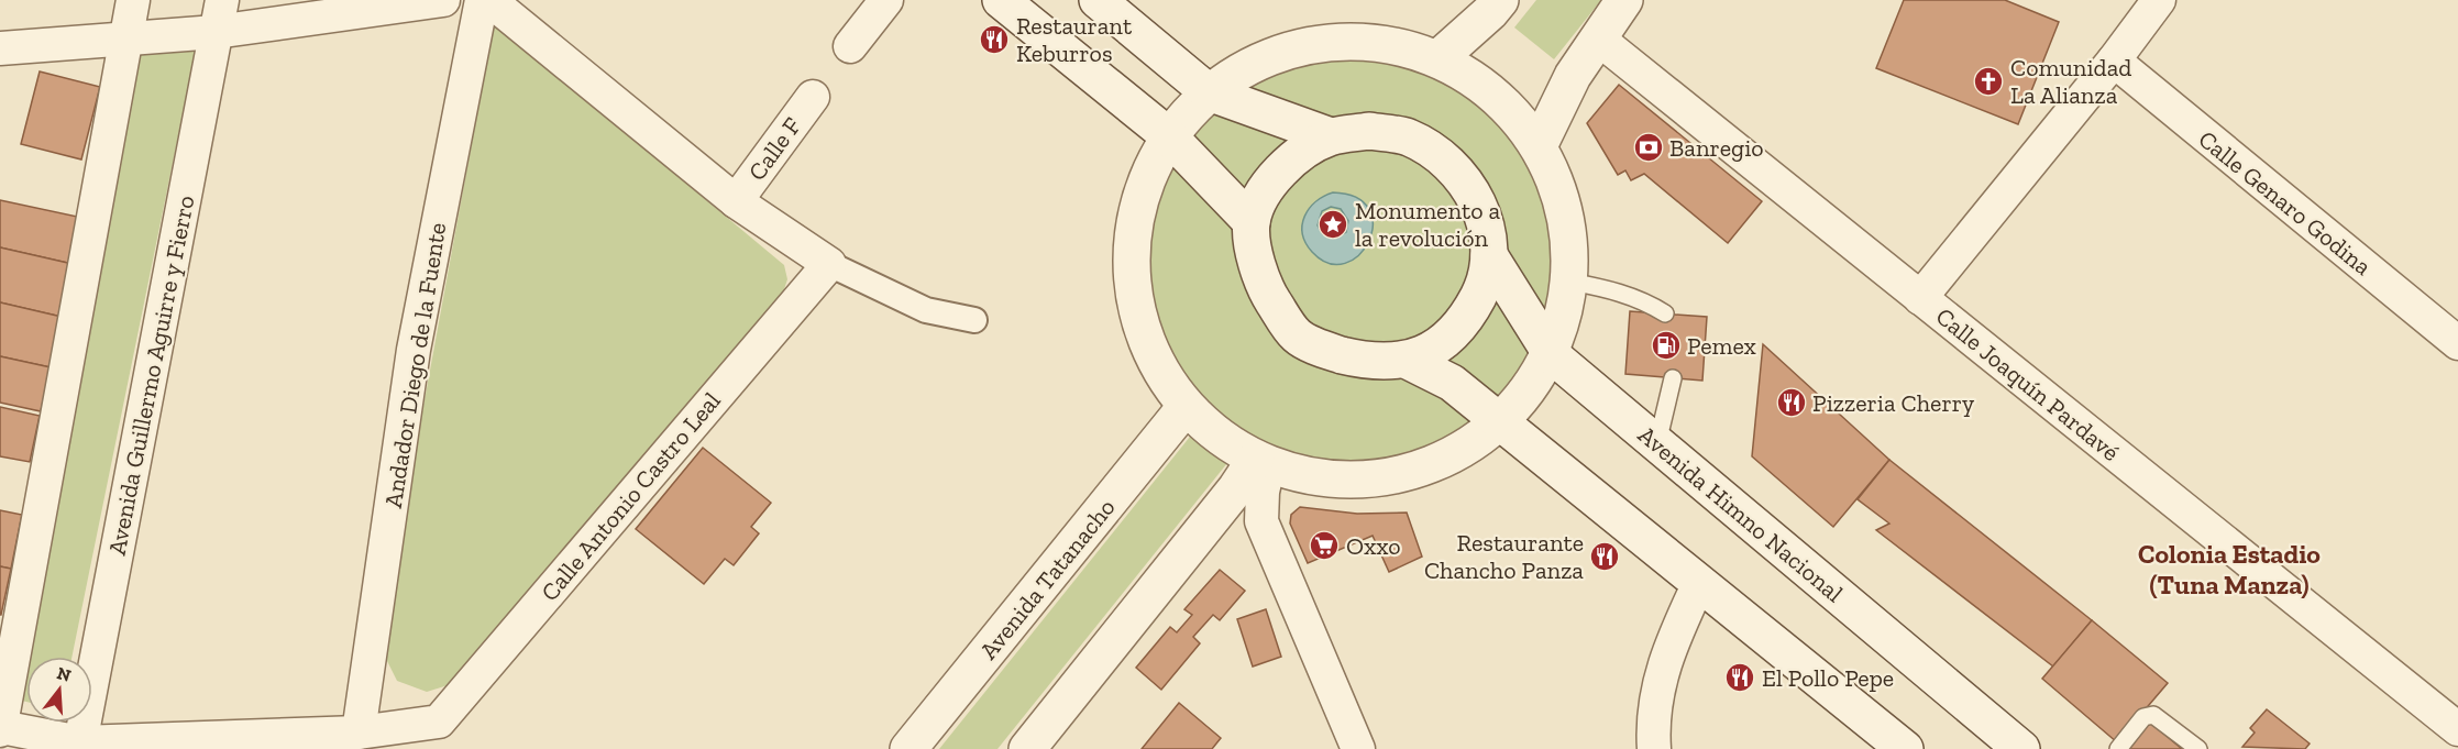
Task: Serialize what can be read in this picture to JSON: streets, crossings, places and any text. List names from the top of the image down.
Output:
{
  "streets": {
    "main road": ["Avenida Himno Nacional", "Avenida Tatanacho"],
    "street": [
      "Calle F",
      "Calle Genaro Godina",
      "Andador Diego de la Fuente",
      "Avenida Guillermo Aguirre y Fierro",
      "Calle Joaquín Pardavé",
      "Calle Antonio Castro Leal"
    ]
  },
  "crossings": [
    ["Andador Diego de la Fuente", "Calle Antonio Castro Leal"],
    ["Avenida Guillermo Aguirre y Fierro", "Calle Antonio Castro Leal"]
  ],
  "districts": ["Colonia Estadio (Tuna Manza)"],
  "places": {
    "restaurant": [
      "Restaurant Keburros",
      "Pizzeria Cherry",
      "Restaurante Chancho Panza",
      "El Pollo Pepe"
    ],
    "church": ["Comunidad La Alianza"],
    "bank": ["Banregio"],
    "place": ["Monumento a la revolución"],
    "fuel station": ["Pemex"],
    "supermarket": ["Oxxo"]
  },
  "north": "top"
}
